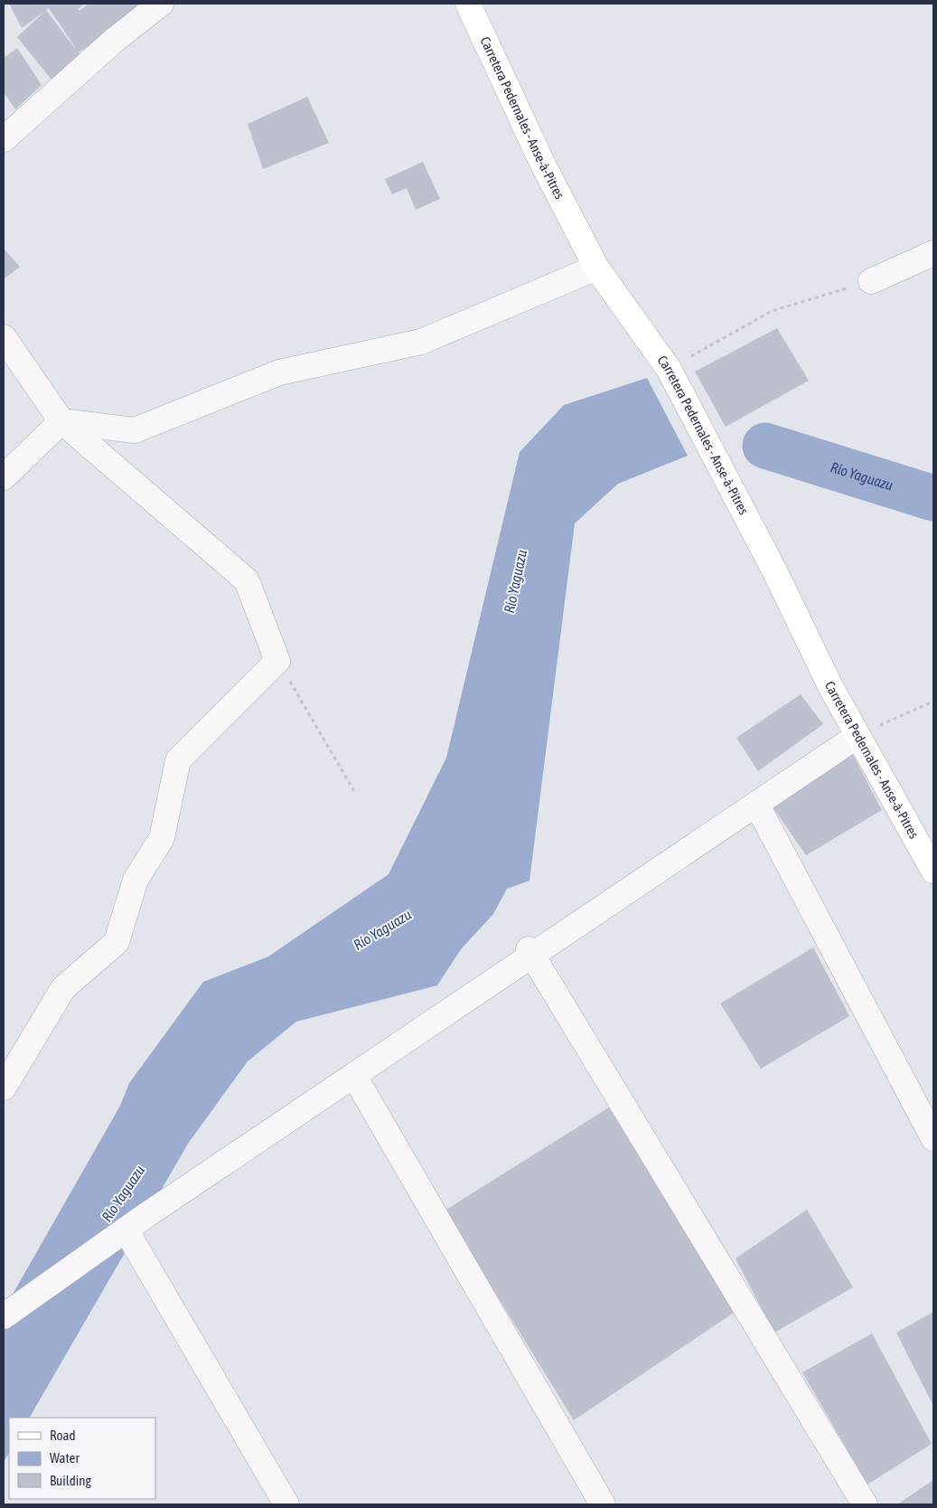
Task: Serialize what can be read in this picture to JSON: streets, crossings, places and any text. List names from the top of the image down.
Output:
{
  "streets": {
    "main road": ["Carretera Pedernales - Anse-à-Pitres"]
  },
  "water": ["Río Yaguazu"],
  "legend": ["Road", "Water", "Building"]
}
